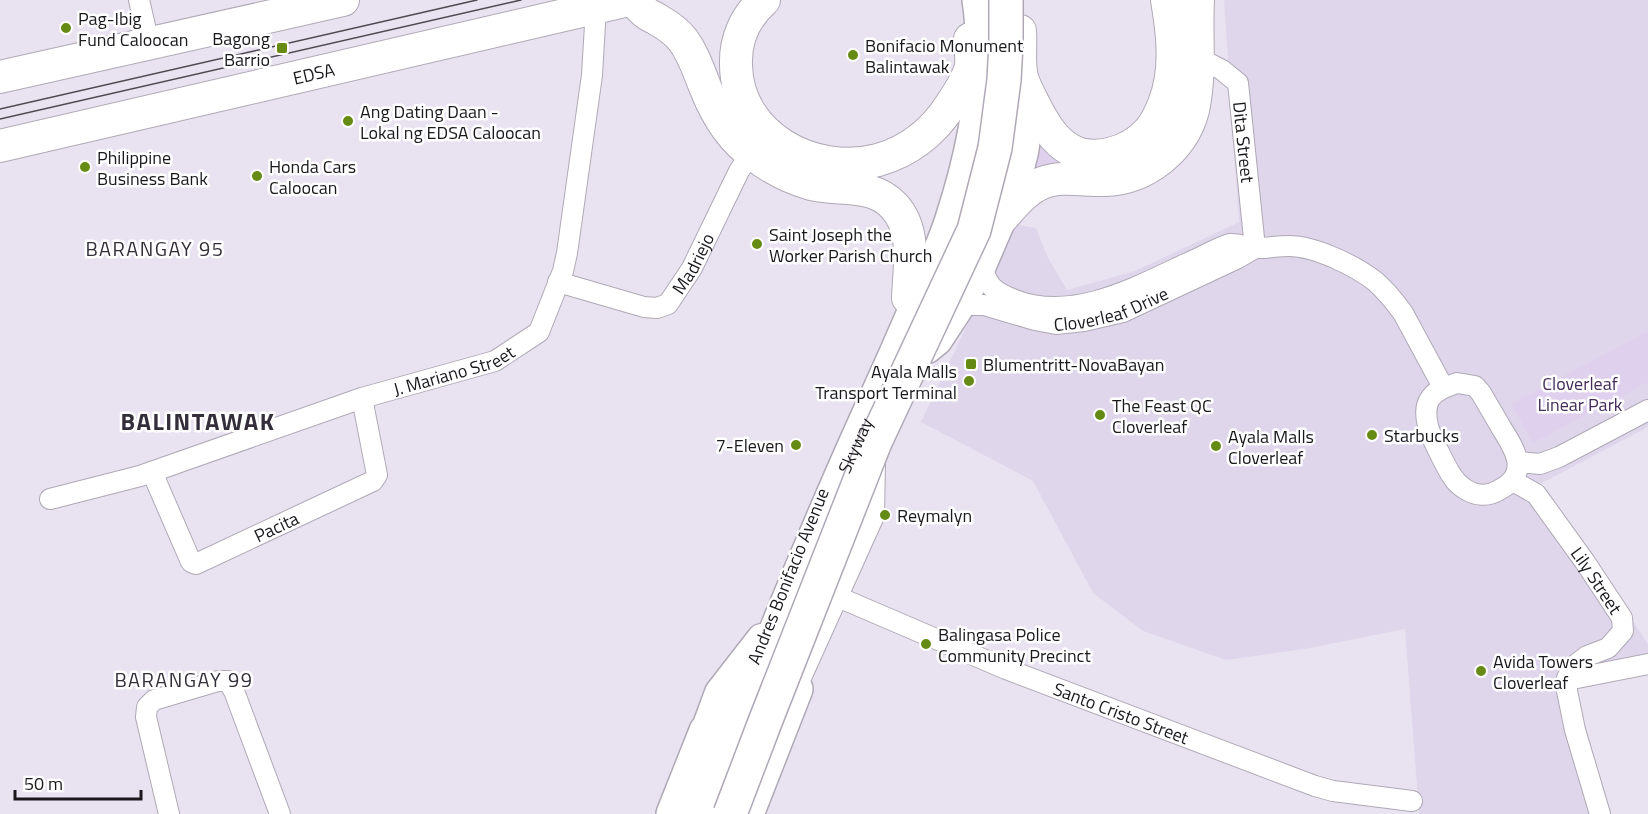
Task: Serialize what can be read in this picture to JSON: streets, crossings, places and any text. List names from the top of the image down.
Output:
{
  "streets": {
    "highway": ["EDSA", "Skyway"],
    "main road": ["Andres Bonifacio Avenue"],
    "street": [
      "Dita Street",
      "Madriejo",
      "Cloverleaf Drive",
      "J. Mariano Street",
      "Pacita",
      "Lily Street",
      "Santo Cristo Street"
    ]
  },
  "crossings": [
    ["EDSA", "J. Mariano Street"],
    ["Dita Street", "Cloverleaf Drive"],
    ["Madriejo", "J. Mariano Street"],
    ["Cloverleaf Drive", "Andres Bonifacio Avenue"],
    ["Cloverleaf Drive", "Lily Street"],
    ["J. Mariano Street", "Pacita"],
    ["Skyway", "Andres Bonifacio Avenue"]
  ],
  "districts": ["BARANGAY 95", "BALINTAWAK", "BARANGAY 99"],
  "parks": ["Cloverleaf Linear Park"],
  "places": {
    "other": [
      "Pag-Ibig Fund Caloocan",
      "Bonifacio Monument Balintawak",
      "Ang Dating Daan - Lokal ng EDSA Caloocan",
      "Philippine Business Bank",
      "Honda Cars Caloocan",
      "Saint Joseph the Worker Parish Church",
      "Ayala Malls Transport Terminal",
      "The Feast QC Cloverleaf",
      "Starbucks",
      "7-Eleven",
      "Ayala Malls Cloverleaf",
      "Reymalyn",
      "Balingasa Police Community Precinct",
      "Avida Towers Cloverleaf"
    ],
    "transit": ["Bagong Barrio", "Blumentritt-NovaBayan"]
  },
  "scale_bar": "50 m"
}
